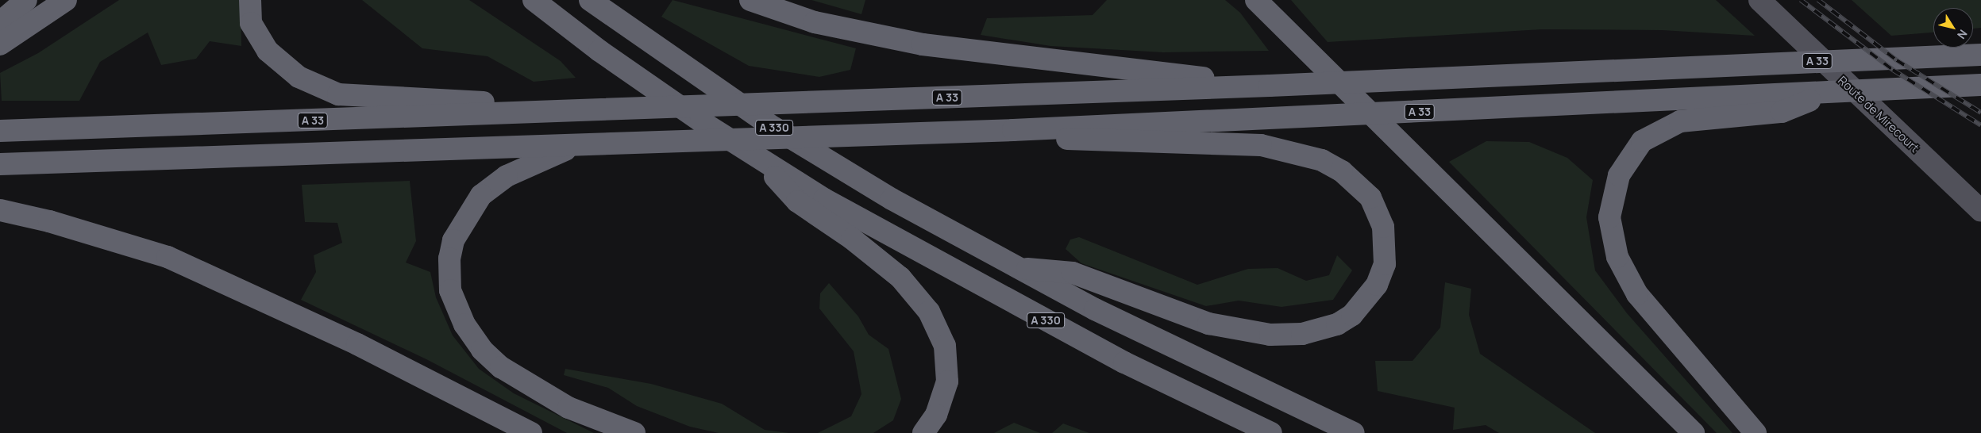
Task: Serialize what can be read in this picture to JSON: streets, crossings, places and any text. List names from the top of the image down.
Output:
{
  "streets": {
    "highway": ["A 33", "A 330"],
    "main road": ["Route de Mirecourt"]
  },
  "north": "bottom right"
}
